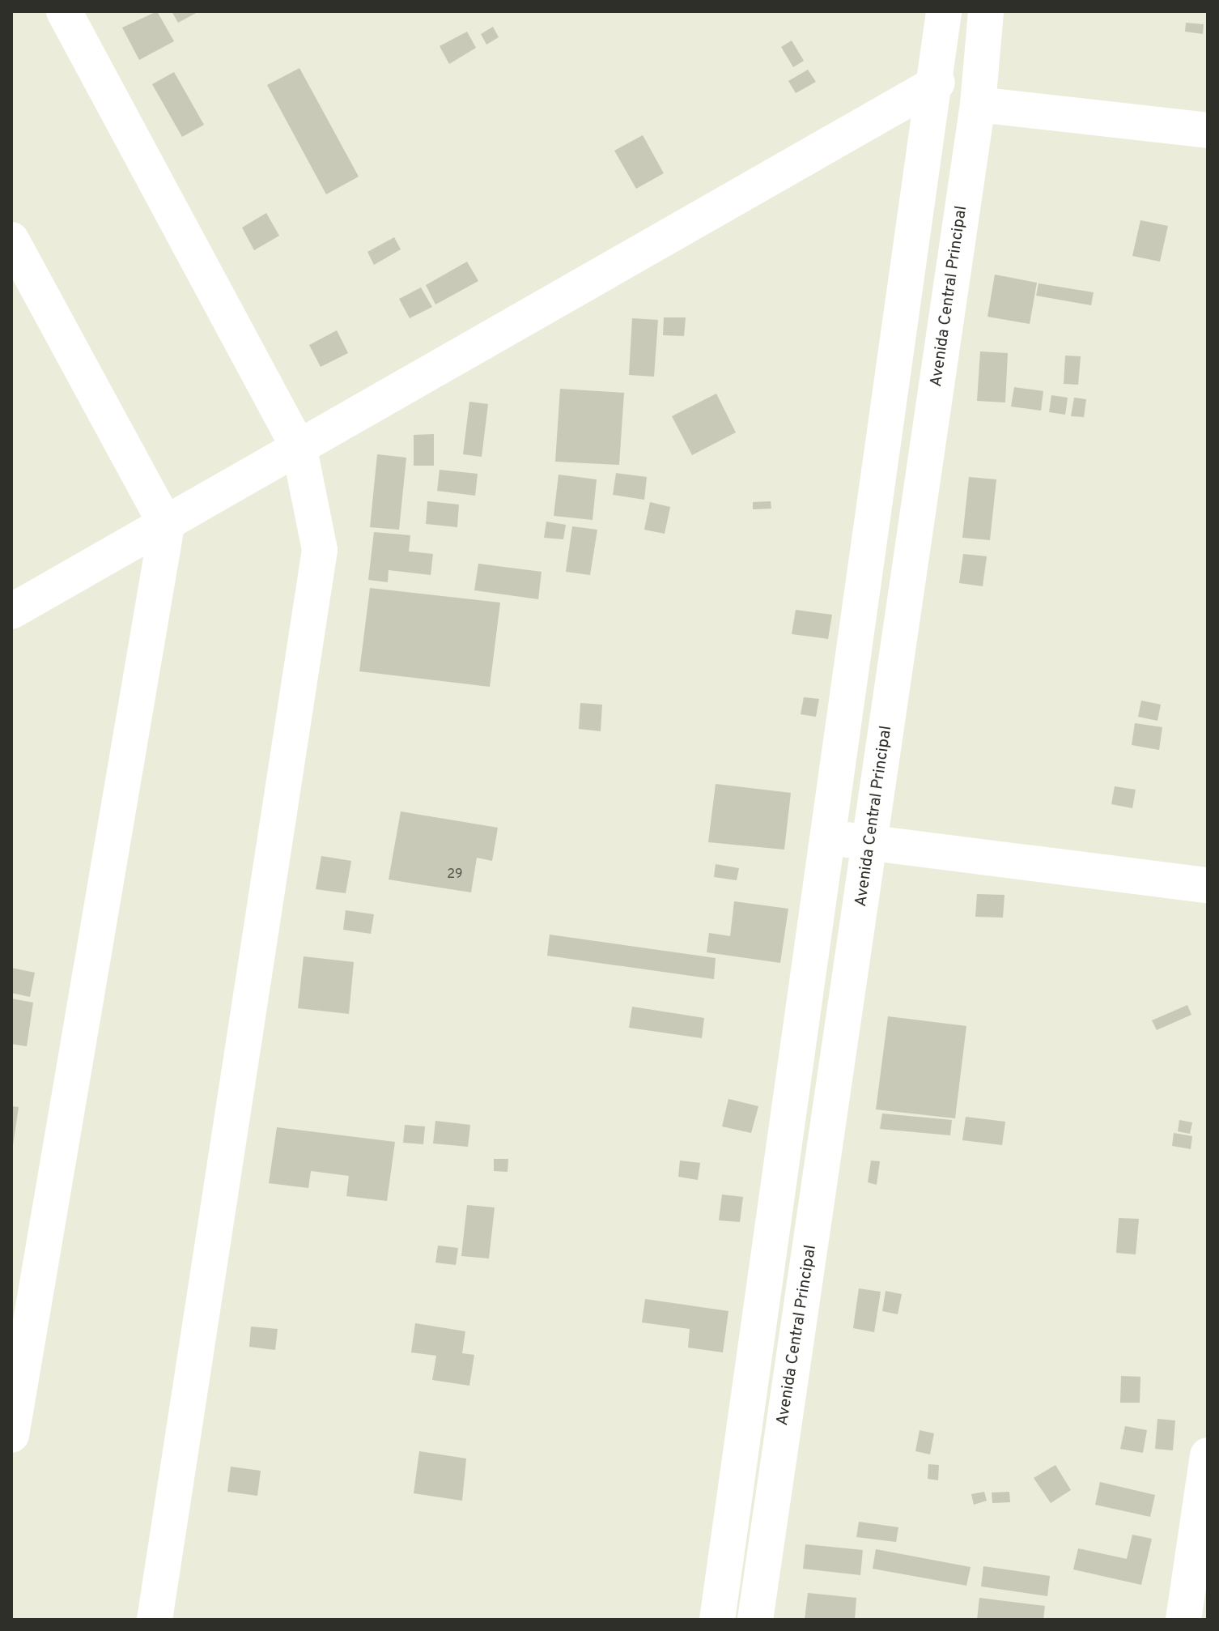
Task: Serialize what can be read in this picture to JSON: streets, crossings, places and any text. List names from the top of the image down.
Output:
{
  "streets": {
    "street": ["Avenida Central Principal"]
  },
  "house_numbers": ["29"]
}
